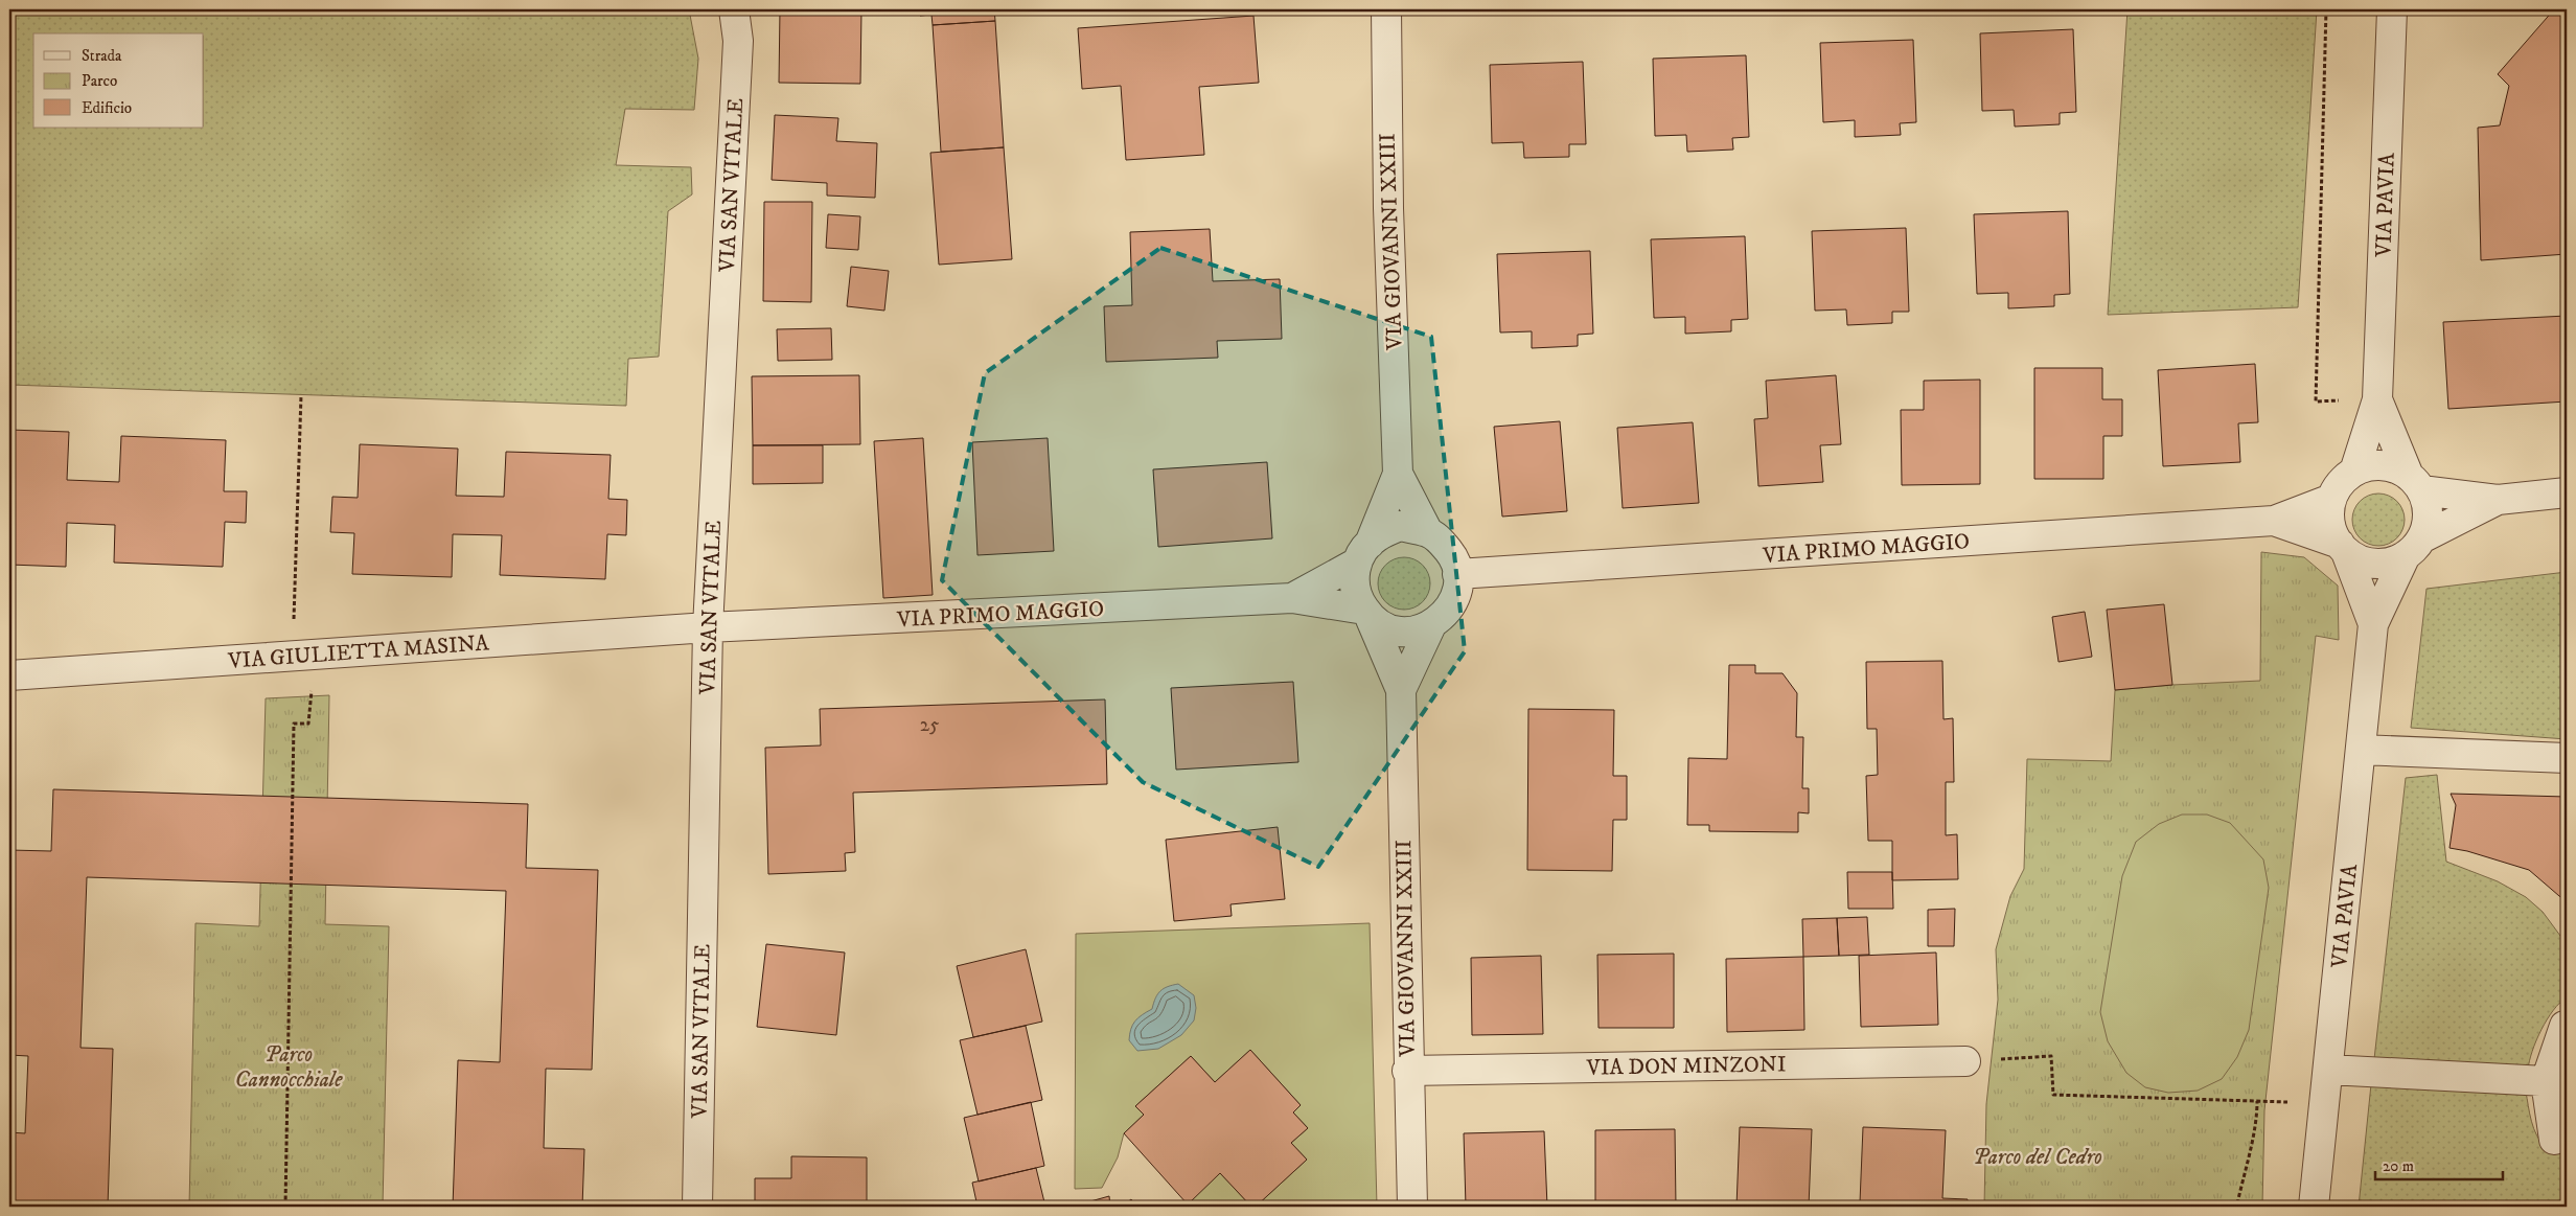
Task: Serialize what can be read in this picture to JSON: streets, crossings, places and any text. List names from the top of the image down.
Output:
{
  "streets": {
    "street": [
      "VIA SAN VITALE",
      "VIA PAVIA",
      "VIA GIOVANNI XXIII",
      "VIA PRIMO MAGGIO",
      "VIA GIULIETTA MASINA",
      "VIA DON MINZONI"
    ]
  },
  "crossings": [
    ["VIA SAN VITALE", "VIA PRIMO MAGGIO"],
    ["VIA SAN VITALE", "VIA GIULIETTA MASINA"],
    ["VIA PAVIA", "VIA PRIMO MAGGIO"],
    ["VIA GIOVANNI XXIII", "VIA PRIMO MAGGIO"],
    ["VIA GIOVANNI XXIII", "VIA DON MINZONI"],
    ["VIA PRIMO MAGGIO", "VIA GIULIETTA MASINA"]
  ],
  "parks": ["Parco Cannocchiale", "Parco del Cedro"],
  "house_numbers": ["25"],
  "legend": ["Strada", "Parco", "Edificio"],
  "scale_bar": "20 m"
}
